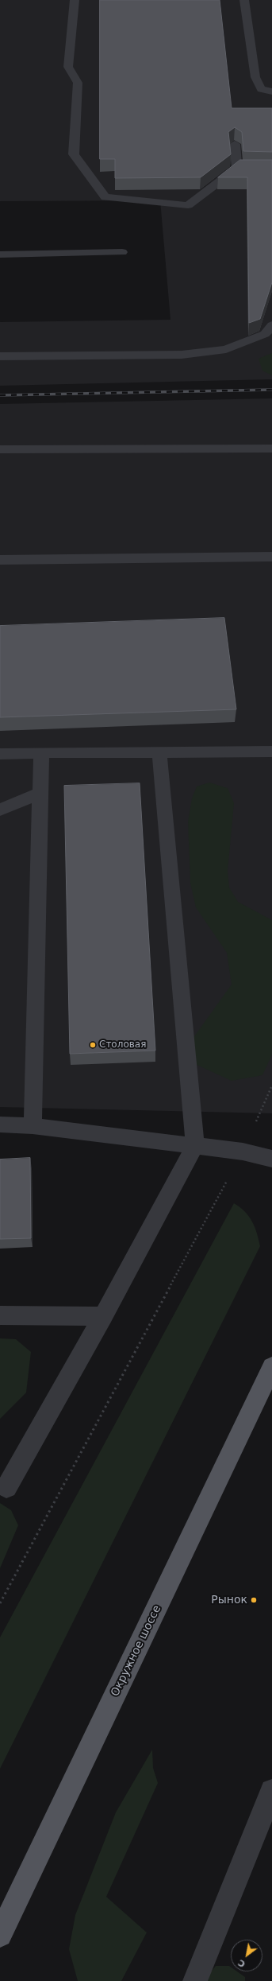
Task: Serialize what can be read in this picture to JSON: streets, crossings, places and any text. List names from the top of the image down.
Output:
{
  "streets": {
    "main road": ["Окружное шоссе"]
  },
  "places": ["Столовая", "Рынок"],
  "north": "bottom left"
}
